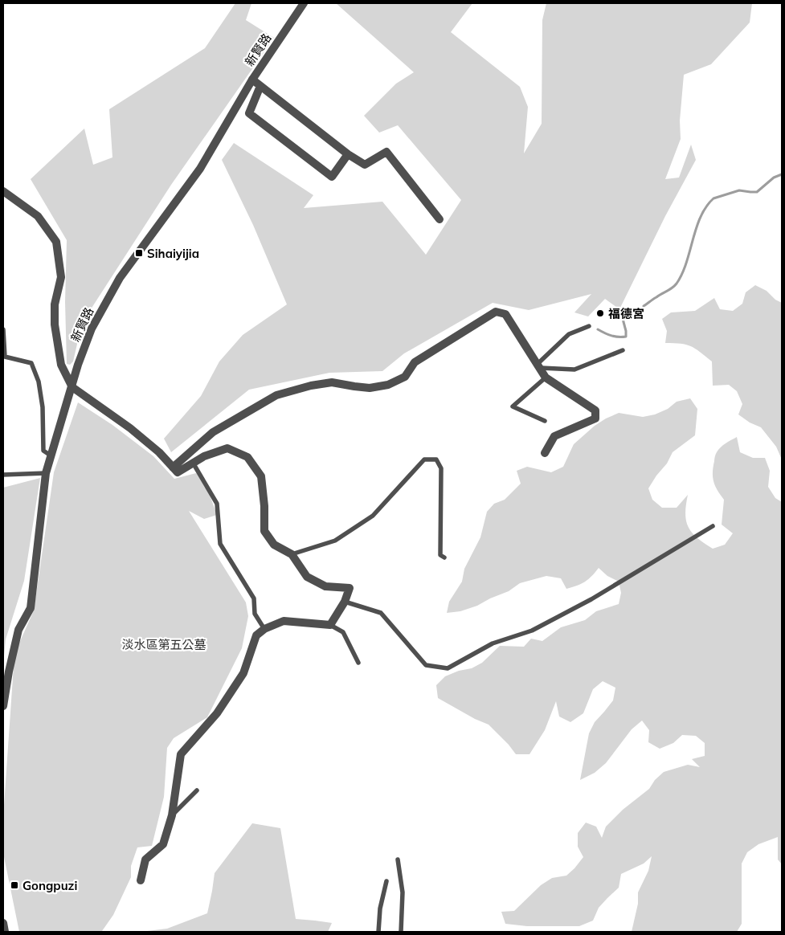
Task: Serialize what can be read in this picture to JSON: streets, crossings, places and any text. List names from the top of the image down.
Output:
{
  "streets": {
    "street": ["新賢路"]
  },
  "parks": ["淡水區第五公墓"],
  "places": {
    "transit": ["Sihaiyijia", "Gongpuzi"],
    "other": ["福德宮"]
  }
}
